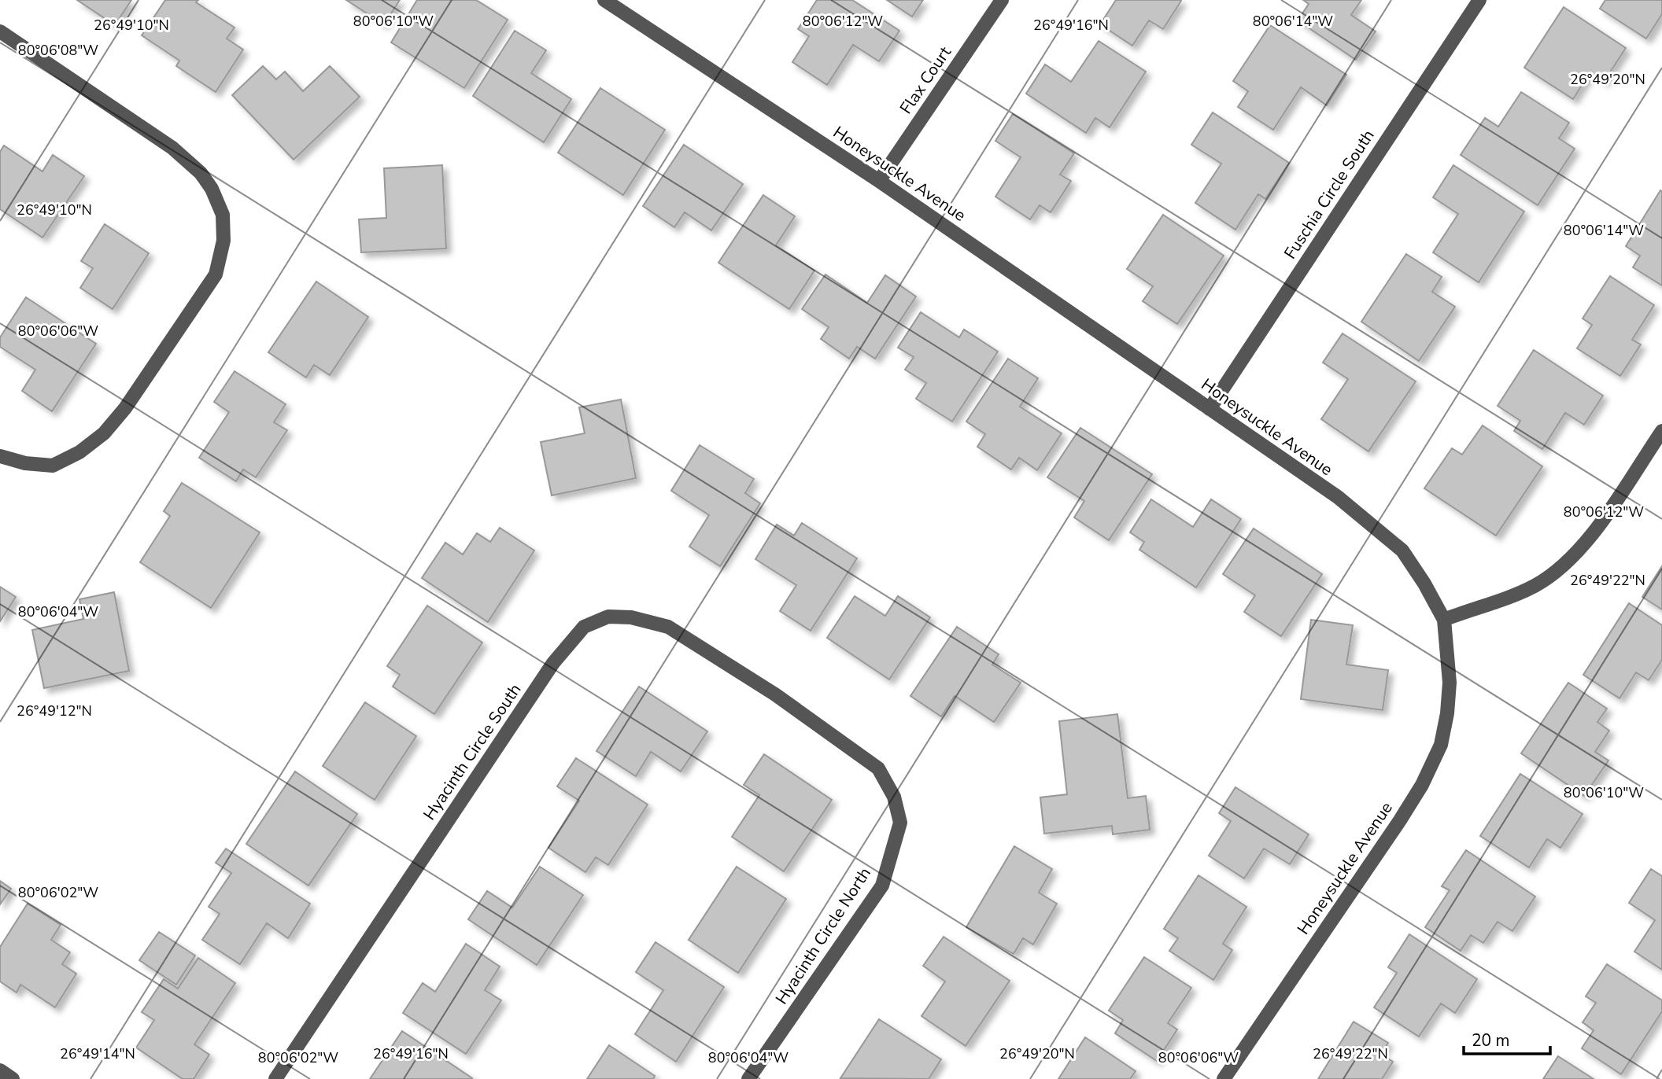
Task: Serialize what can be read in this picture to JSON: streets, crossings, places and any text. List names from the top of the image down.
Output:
{
  "streets": {
    "street": [
      "Flax Court",
      "Honeysuckle Avenue",
      "Fuschia Circle South",
      "Hyacinth Circle South",
      "Hyacinth Circle North"
    ]
  },
  "crossings": [
    ["Flax Court", "Honeysuckle Avenue"],
    ["Honeysuckle Avenue", "Fuschia Circle South"],
    ["Hyacinth Circle South", "Hyacinth Circle North"]
  ],
  "scale_bar": "20 m",
  "coordinates": [
    "80°06'10\"W",
    "80°06'12\"W",
    "80°06'14\"W",
    "26°49'10\"N",
    "26°49'16\"N",
    "80°06'08\"W",
    "26°49'20\"N",
    "80°06'06\"W",
    "26°49'22\"N",
    "80°06'04\"W",
    "26°49'12\"N",
    "80°06'02\"W",
    "26°49'14\"N"
  ]
}
